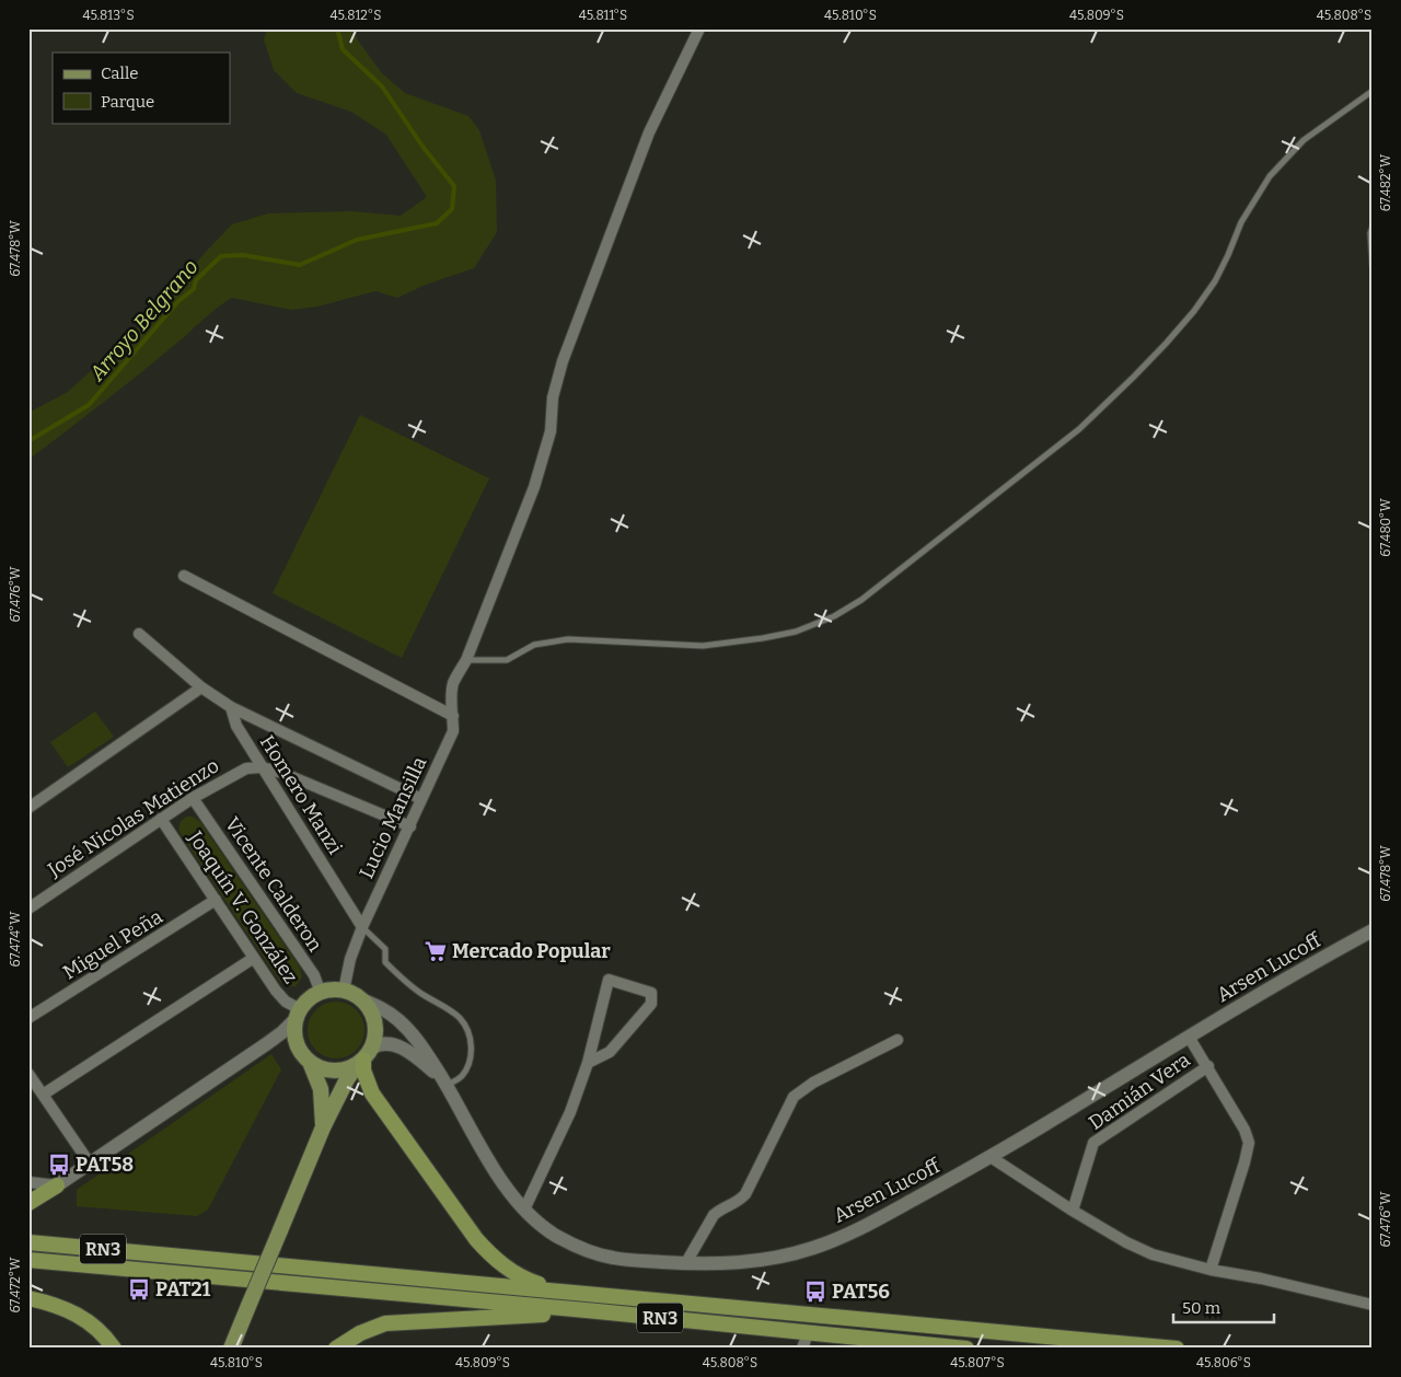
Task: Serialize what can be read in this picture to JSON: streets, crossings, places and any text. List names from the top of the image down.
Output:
{
  "streets": {
    "highway": ["RN3"],
    "street": [
      "Homero Manzi",
      "José Nicolas Matienzo",
      "Lucio Mansilla",
      "Vicente Calderon",
      "Joaquín V. González",
      "Miguel Peña",
      "Arsen Lucoff",
      "Damián Vera"
    ]
  },
  "crossings": [
    ["Homero Manzi", "José Nicolas Matienzo"],
    ["Homero Manzi", "Lucio Mansilla"],
    ["José Nicolas Matienzo", "Vicente Calderon"],
    ["José Nicolas Matienzo", "Joaquín V. González"],
    ["Lucio Mansilla", "Vicente Calderon"],
    ["Lucio Mansilla", "Joaquín V. González"],
    ["Lucio Mansilla", "Arsen Lucoff"],
    ["Vicente Calderon", "Joaquín V. González"],
    ["Vicente Calderon", "Arsen Lucoff"],
    ["Joaquín V. González", "Miguel Peña"],
    ["Joaquín V. González", "Arsen Lucoff"]
  ],
  "water": ["Arroyo Belgrano"],
  "places": {
    "supermarket": ["Mercado Popular"],
    "bus stop": ["PAT58", "PAT21", "PAT56"]
  },
  "legend": ["Calle", "Parque"],
  "scale_bar": "50 m",
  "coordinates": [
    "45.813°S",
    "45.812°S",
    "45.811°S",
    "45.810°S",
    "45.809°S",
    "45.808°S",
    "67.482°W",
    "67.478°W",
    "67.480°W",
    "67.476°W",
    "67.474°W",
    "67.472°W",
    "45.807°S",
    "45.806°S"
  ]
}
